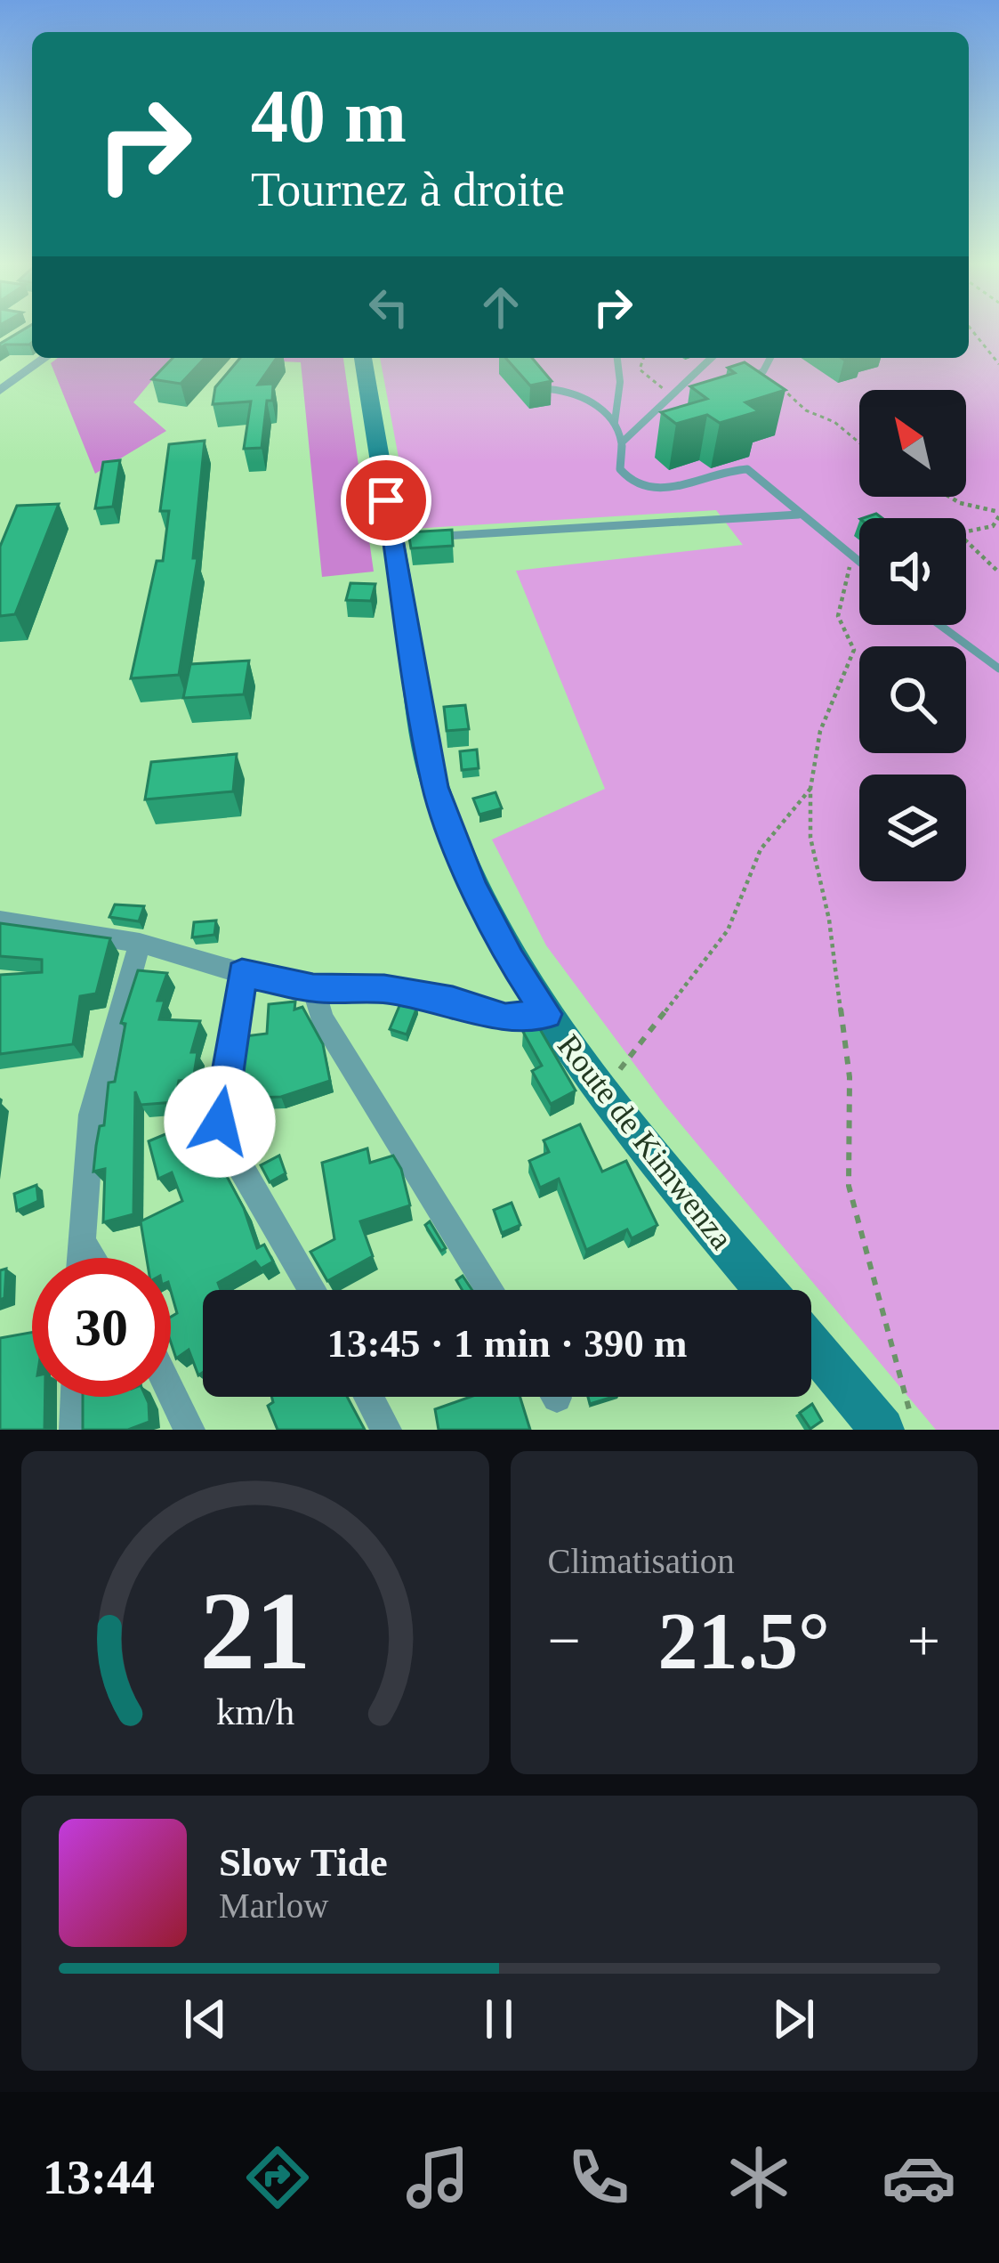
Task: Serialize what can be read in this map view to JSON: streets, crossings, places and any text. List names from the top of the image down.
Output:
{
  "streets": {
    "street": ["Route de Kimwenza"]
  },
  "north": "top left",
  "page": {
    "turn": ["40 m", "Tournez à droite"],
    "limit": "30",
    "trip": "13:45 · 1 min · 390 m",
    "tile": "Climatisation",
    "heat": ["−", "21.5°", "+"],
    "song": ["Slow Tide", "Marlow"],
    "tabs": "13:44",
    "gauge": ["21", "km/h"]
  }
}
